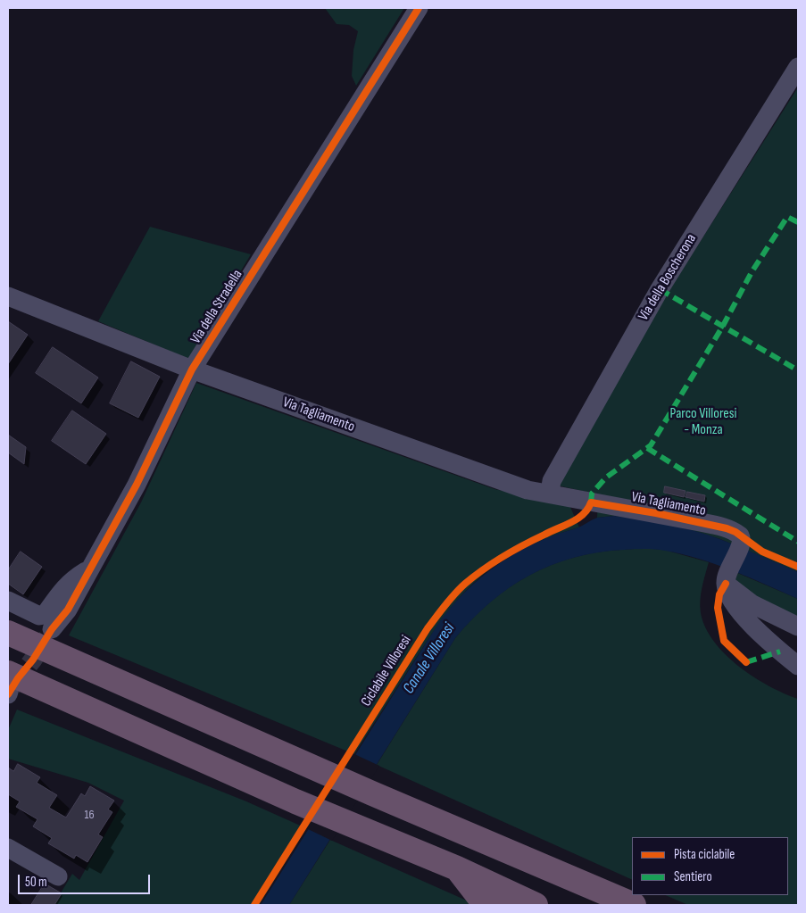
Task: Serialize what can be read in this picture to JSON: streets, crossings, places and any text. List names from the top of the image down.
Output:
{
  "streets": {
    "street": ["Via della Boscherona", "Via della Stradella", "Via Tagliamento"],
    "cycle path": ["Ciclabile Villoresi"]
  },
  "crossings": [
    ["Via della Boscherona", "Via Tagliamento"],
    ["Via della Stradella", "Via Tagliamento"]
  ],
  "water": ["Canale Villoresi"],
  "parks": ["Parco Villoresi - Monza"],
  "house_numbers": ["16"],
  "legend": ["Pista ciclabile", "Sentiero"],
  "scale_bar": "50 m"
}
